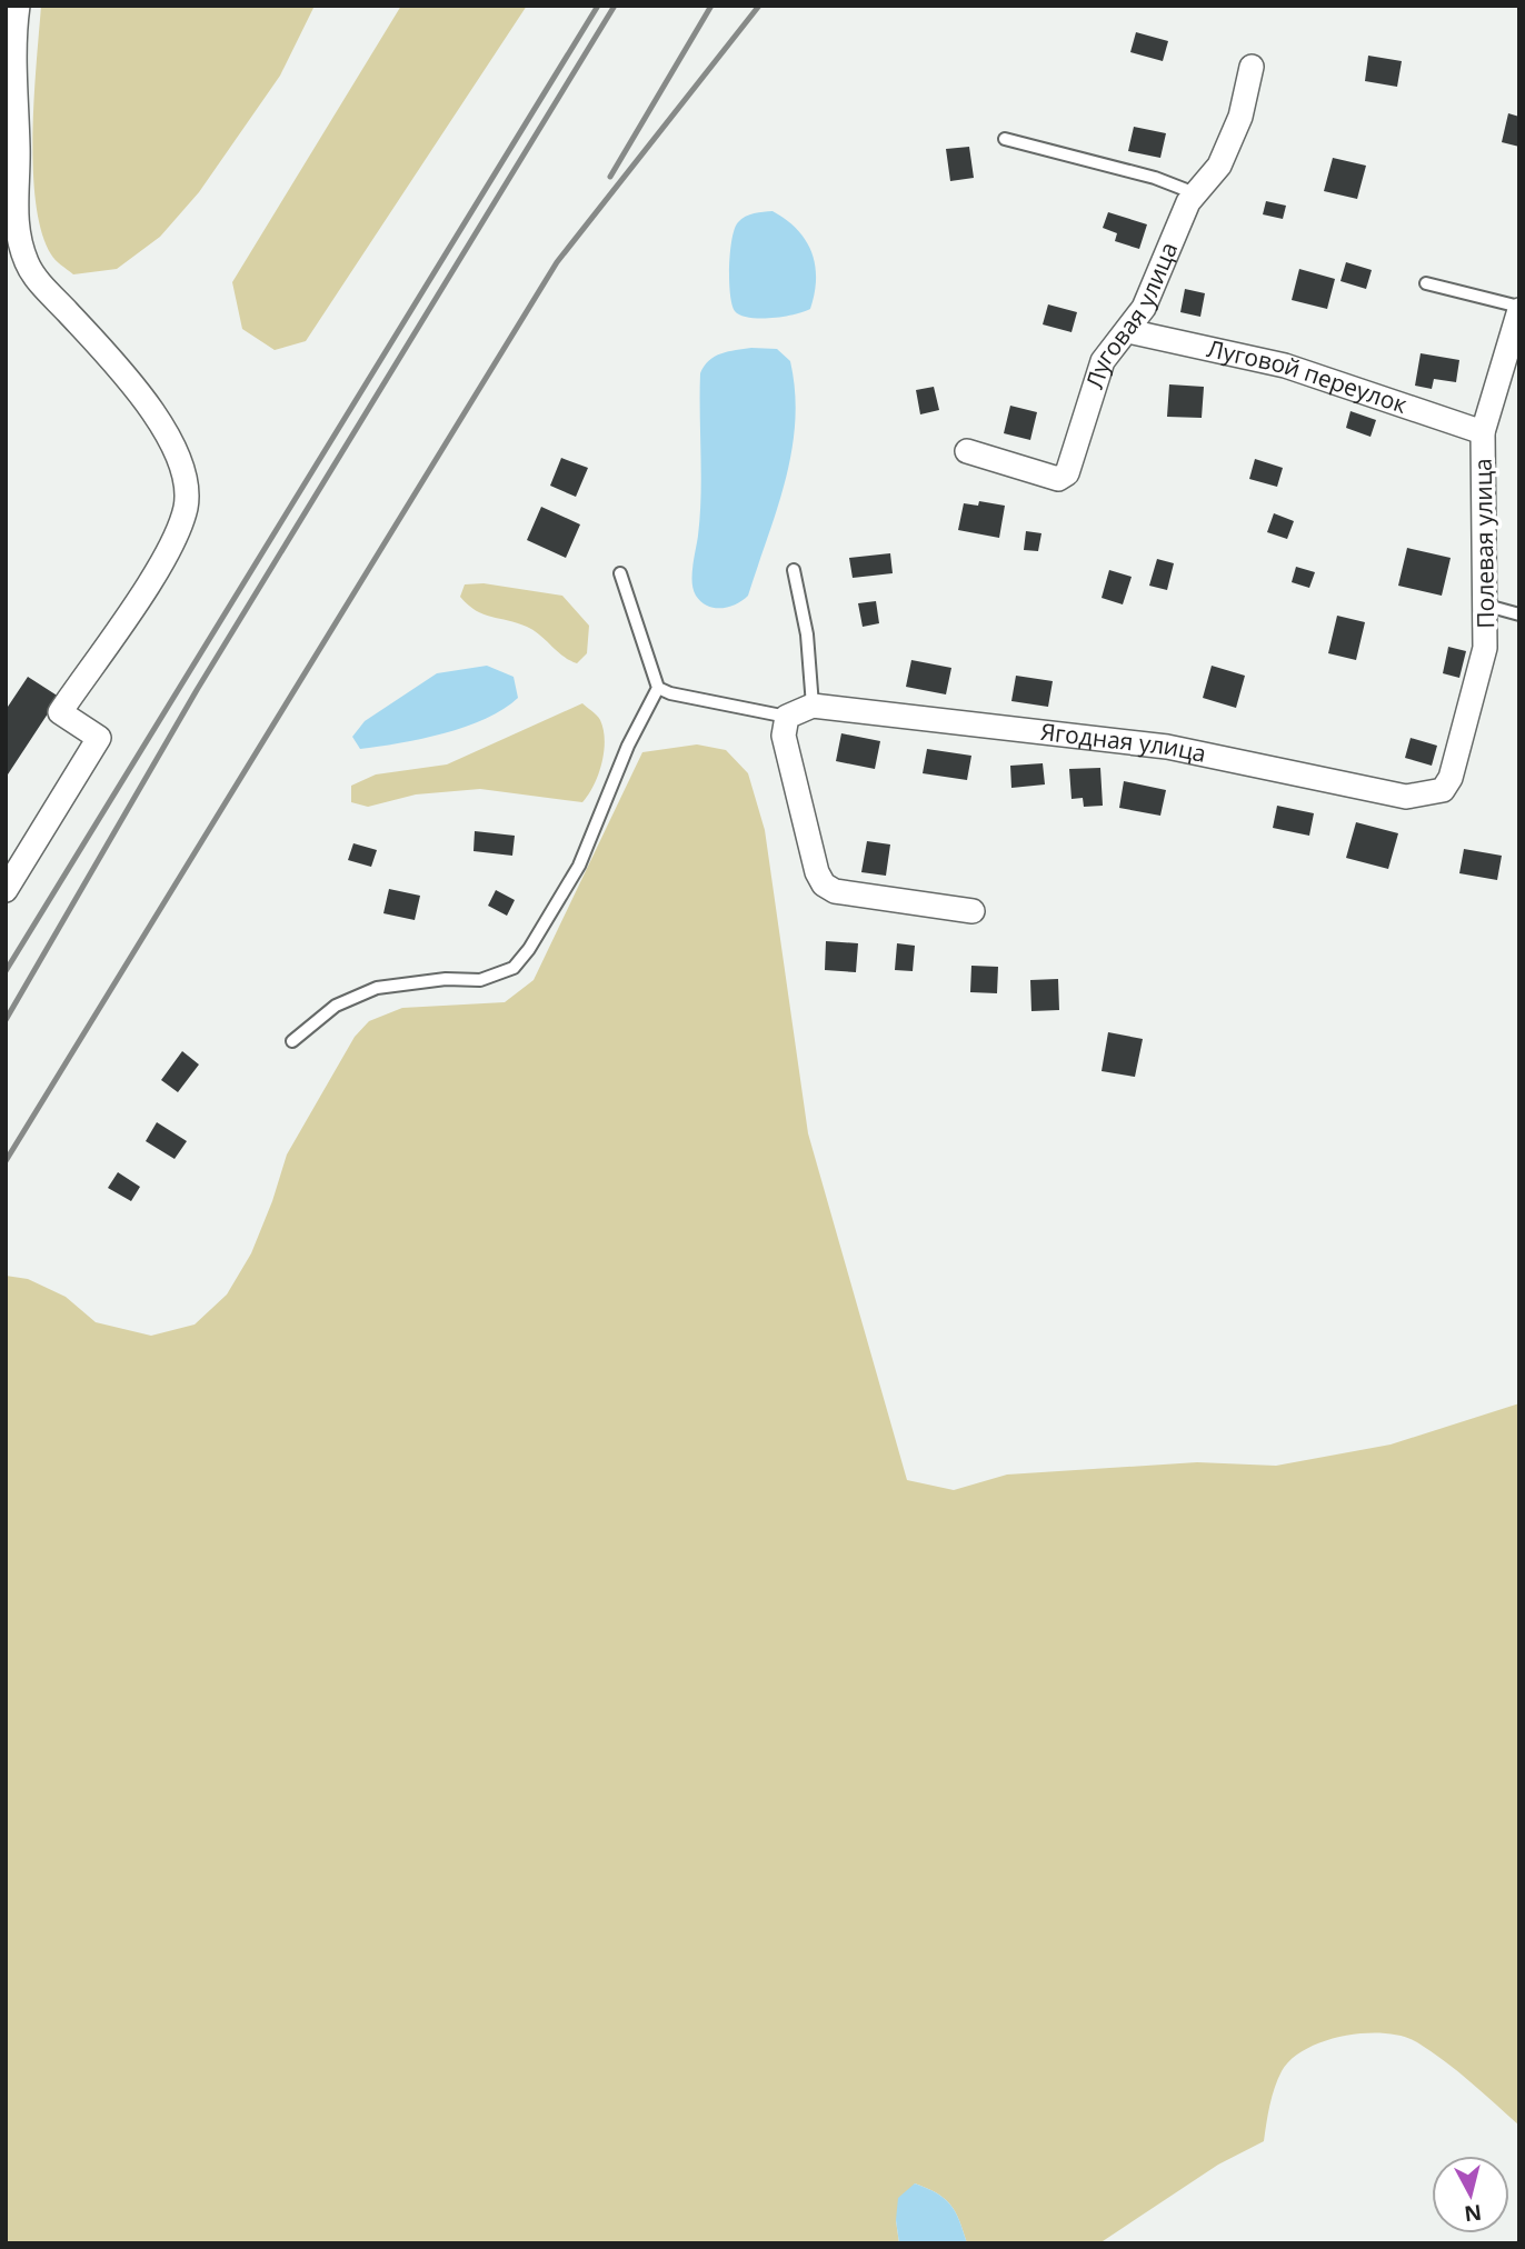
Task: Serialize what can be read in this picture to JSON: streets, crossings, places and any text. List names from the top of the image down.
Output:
{
  "streets": {
    "street": [
      "Луговая улица",
      "Луговой переулок",
      "Полевая улица",
      "Ягодная улица"
    ]
  },
  "crossings": [
    ["Луговая улица", "Луговой переулок"],
    ["Луговой переулок", "Полевая улица"],
    ["Полевая улица", "Ягодная улица"]
  ],
  "north": "bottom"
}
